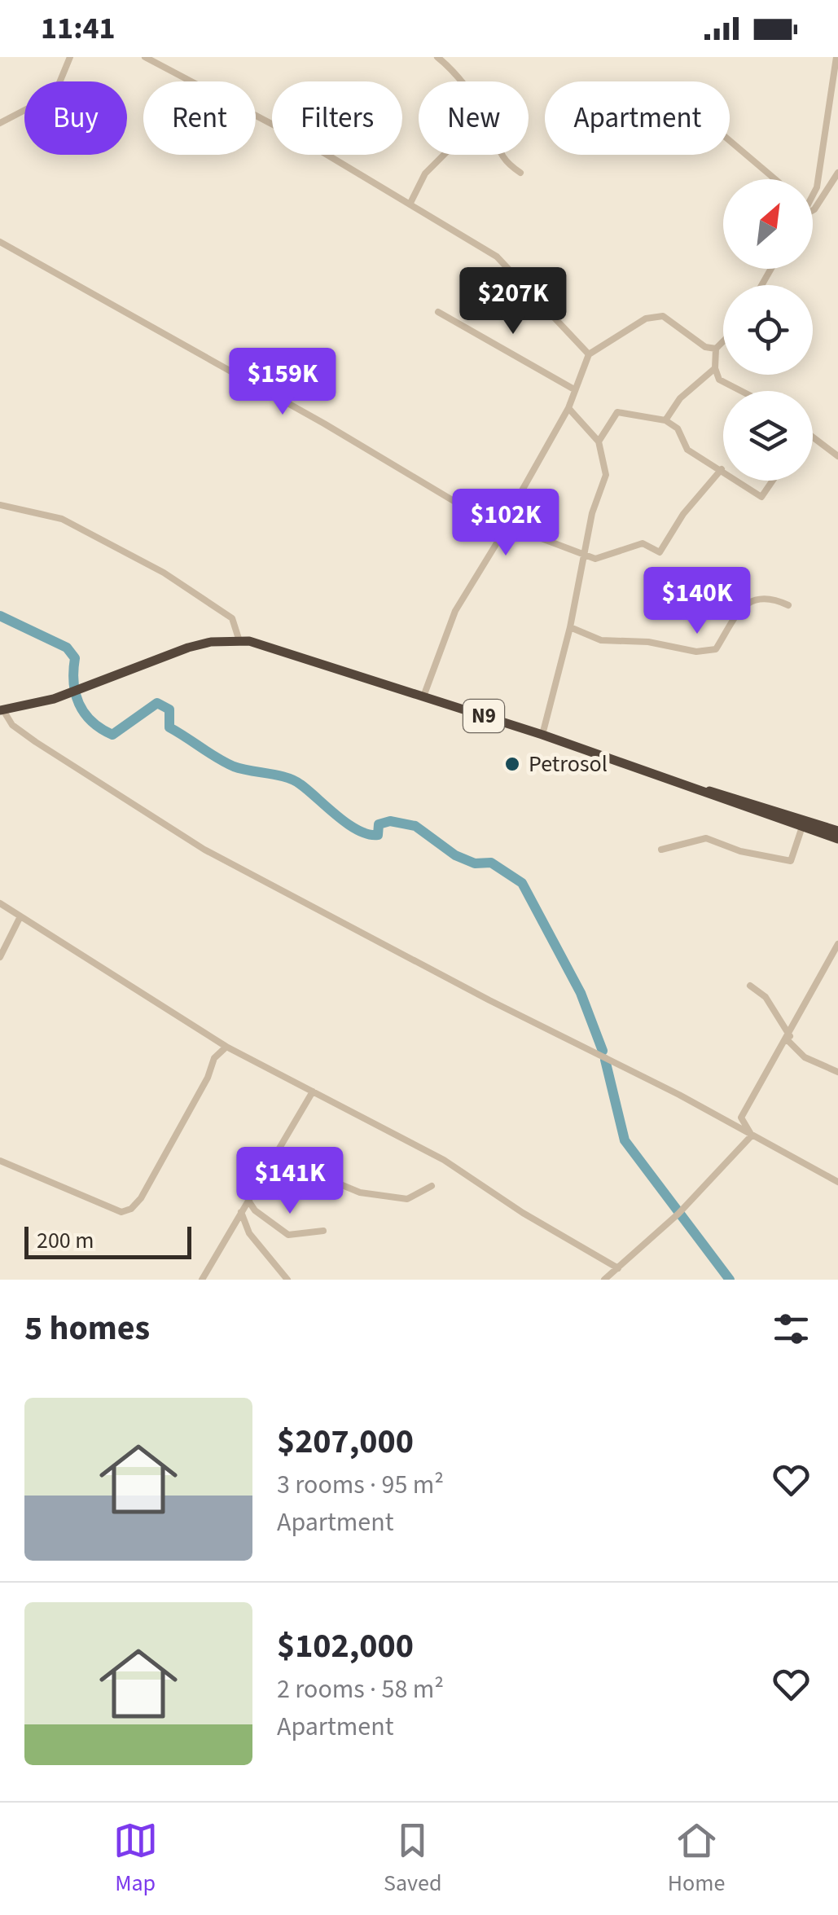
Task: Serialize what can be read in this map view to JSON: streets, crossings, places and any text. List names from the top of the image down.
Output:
{
  "streets": {
    "highway": ["N9"]
  },
  "places": ["Petrosol"],
  "scale_bar": "200 m",
  "north": "top right",
  "page": {
    "status": "11:41",
    "chip": [
      "Buy",
      "Rent",
      "Filters",
      "New",
      "Apartment"
    ],
    "price": [
      "$207K",
      "$159K",
      "$102K",
      "$140K",
      "$141K"
    ],
    "scale": "200 m",
    "heading": "5 homes",
    "list": [
      {
        "name": "$207,000",
        "note": "3 rooms · 95 m² · Apartment"
      },
      {
        "name": "$102,000",
        "note": "2 rooms · 58 m² · Apartment"
      }
    ],
    "tabs": ["Map", "Saved", "Home"]
  }
}
